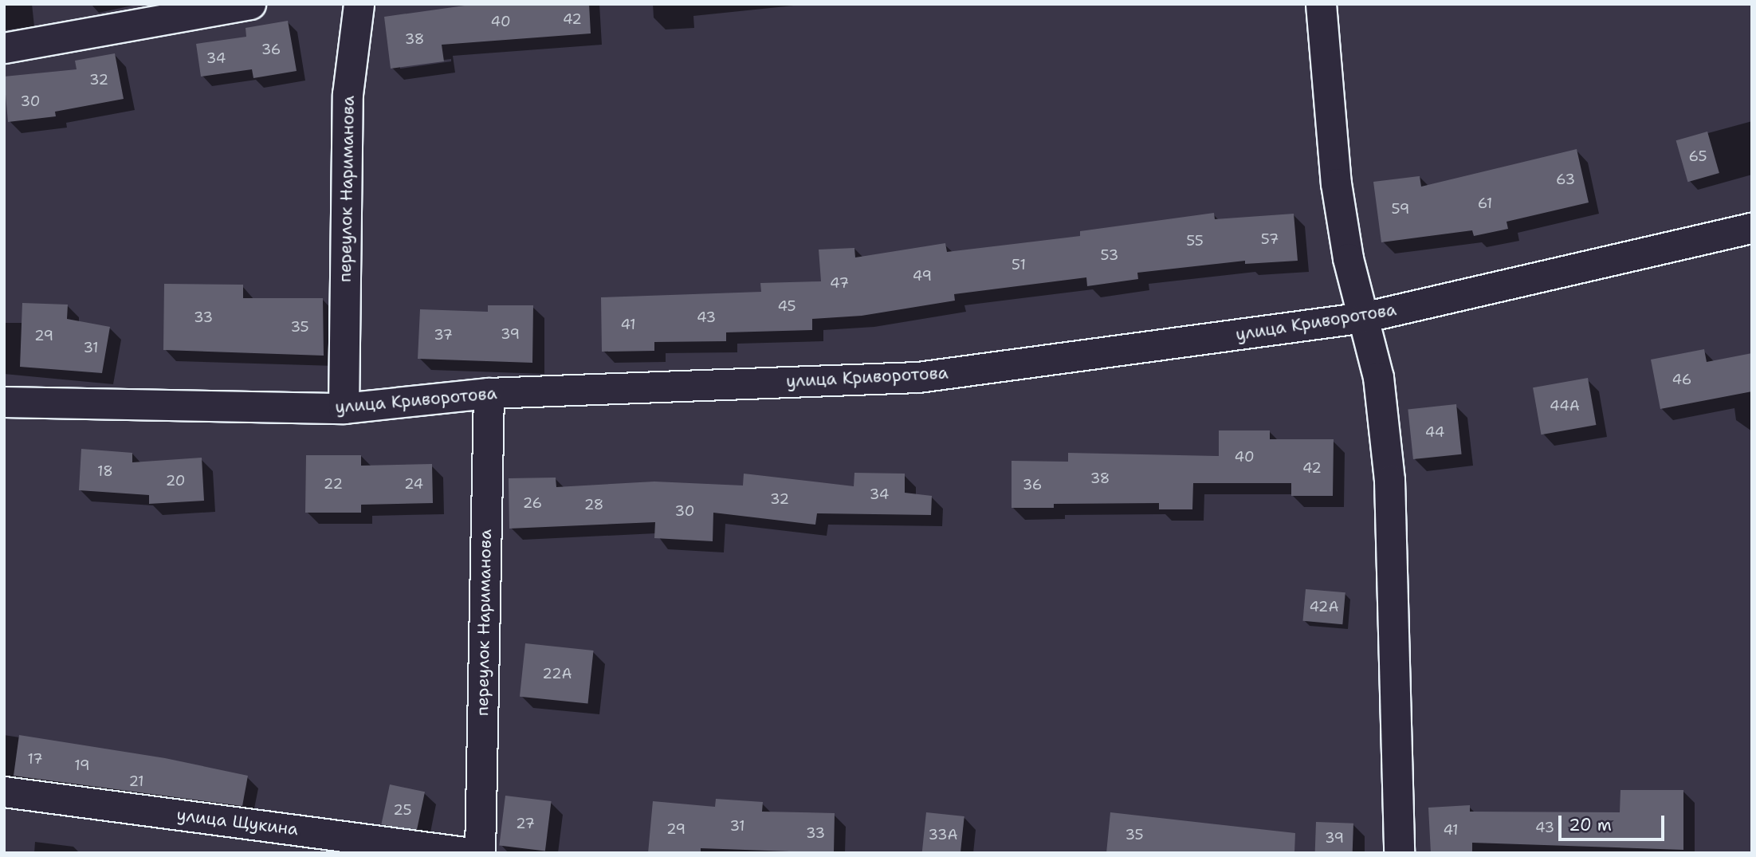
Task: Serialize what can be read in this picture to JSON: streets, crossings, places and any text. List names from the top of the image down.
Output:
{
  "streets": {
    "street": ["переулок Нариманова", "улица Криворотова", "улица Щукина"]
  },
  "crossings": [
    ["переулок Нариманова", "улица Криворотова"]
  ],
  "house_numbers": [
    "42",
    "40",
    "38",
    "36",
    "34",
    "32",
    "30",
    "65",
    "63",
    "61",
    "59",
    "57",
    "55",
    "53",
    "51",
    "49",
    "47",
    "45",
    "33",
    "43",
    "41",
    "35",
    "39",
    "37",
    "29",
    "31",
    "46",
    "44А",
    "44",
    "40",
    "42",
    "18",
    "38",
    "20",
    "22",
    "24",
    "36",
    "34",
    "32",
    "26",
    "28",
    "30",
    "42А",
    "22А",
    "17",
    "19",
    "21",
    "25",
    "27",
    "31",
    "43",
    "29",
    "41",
    "33",
    "33А",
    "35",
    "39"
  ],
  "scale_bar": "20 m"
}
